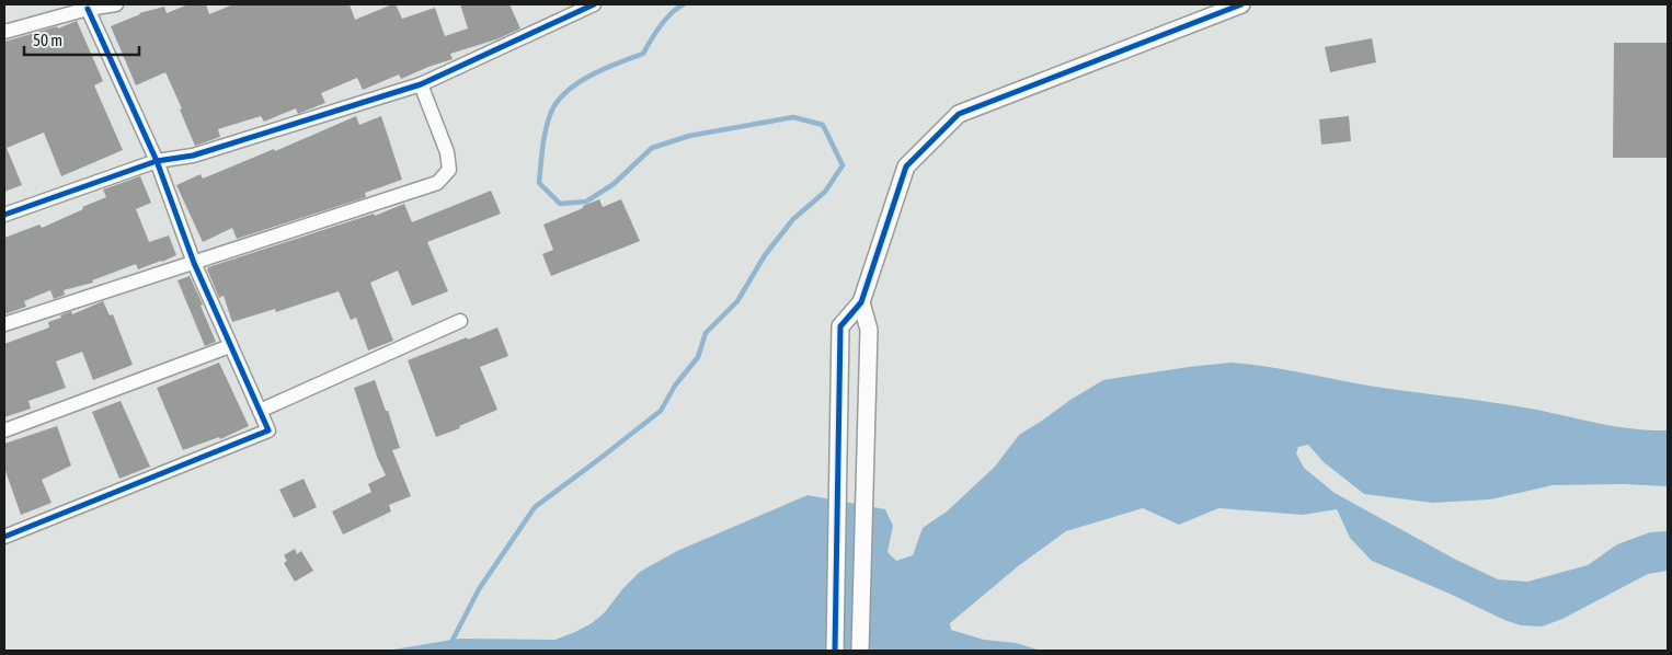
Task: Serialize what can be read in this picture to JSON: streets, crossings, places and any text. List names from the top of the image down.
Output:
{
  "scale_bar": "50 m"
}
